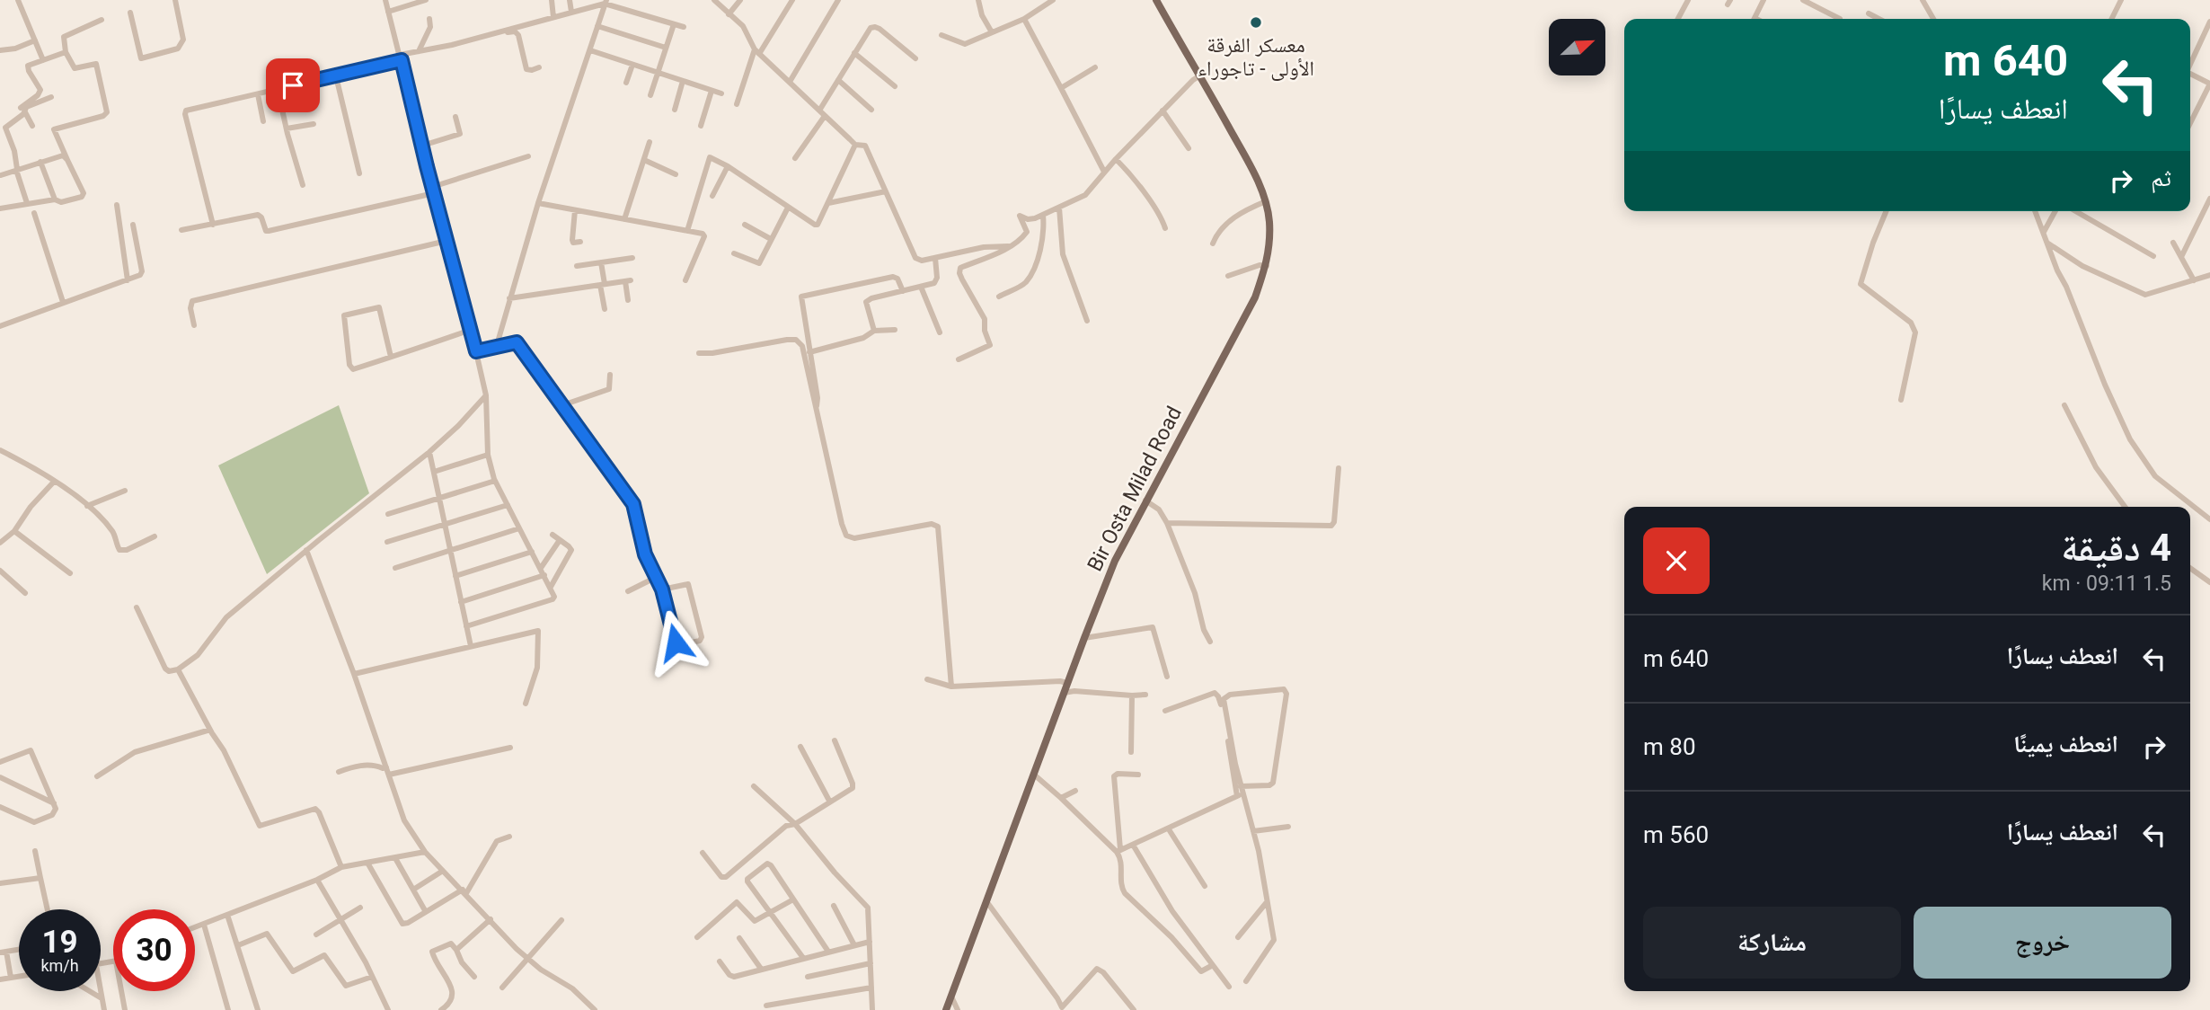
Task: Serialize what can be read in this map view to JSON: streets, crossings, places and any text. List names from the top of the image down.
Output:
{
  "streets": {
    "main road": ["Bir Osta Milad Road"]
  },
  "places": ["معسكر الفرقة الأولى - تاجوراء"],
  "north": "top right",
  "page": {
    "turn": ["640 m", "انعطف يسارًا"],
    "then": "ثم",
    "heading": ["4 دقيقة", "1.5 km · 09:11"],
    "list": [
      {
        "name": "انعطف يسارًا",
        "value": "640 m"
      },
      {
        "name": "انعطف يمينًا",
        "value": "80 m"
      },
      {
        "name": "انعطف يسارًا",
        "value": "560 m"
      }
    ],
    "buttons": ["خروج", "مشاركة"],
    "speed": "19 km/h",
    "limit": "30"
  }
}
